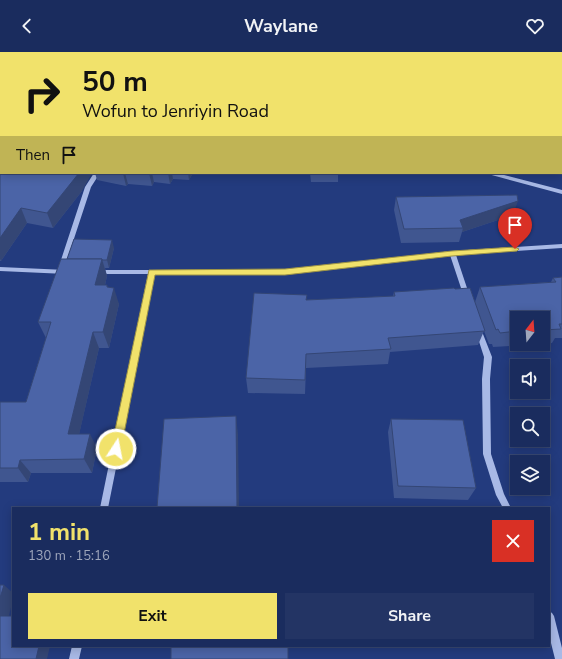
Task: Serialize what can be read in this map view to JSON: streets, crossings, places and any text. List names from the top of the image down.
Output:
{
  "north": "top",
  "page": {
    "header": "Waylane",
    "turn": ["50 m", "Wofun to Jenriyin Road"],
    "then": "Then",
    "heading": ["1 min", "130 m · 15:16"],
    "buttons": ["Exit", "Share"]
  }
}
